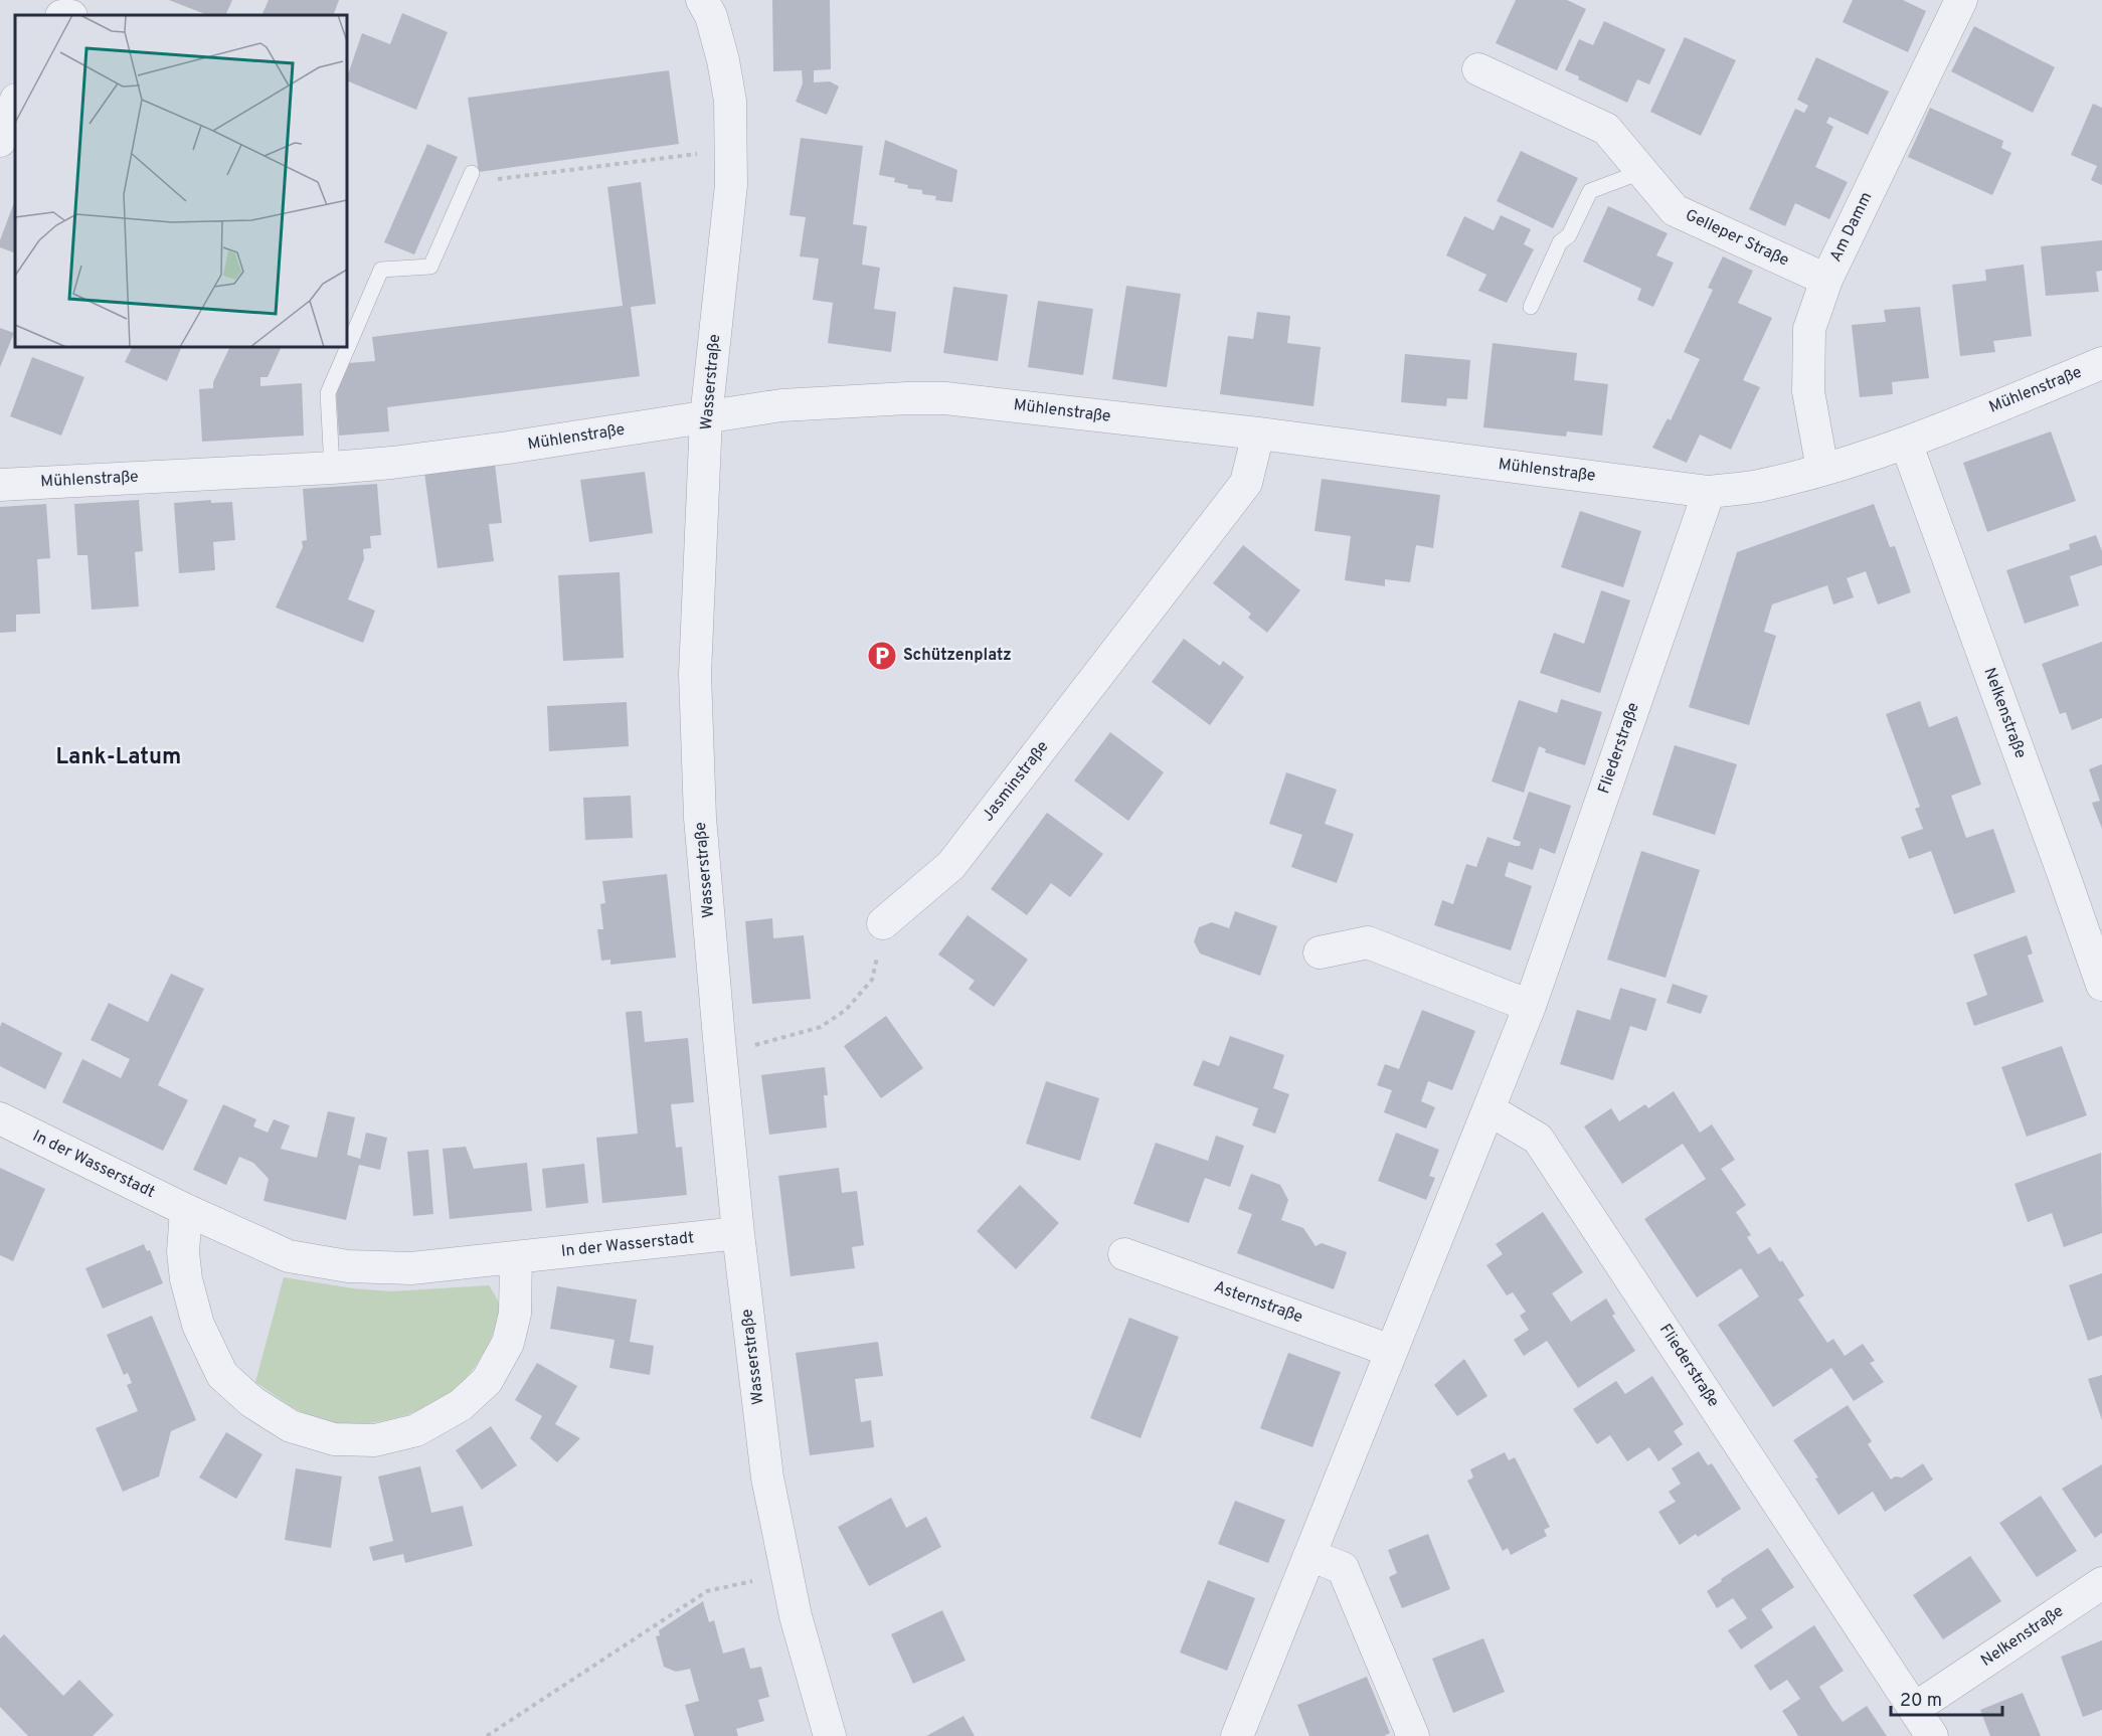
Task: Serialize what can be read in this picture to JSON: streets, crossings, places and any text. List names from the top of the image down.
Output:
{
  "streets": {
    "street": [
      "Am Damm",
      "Gelleper Straße",
      "Wasserstraße",
      "Mühlenstraße",
      "Nelkenstraße",
      "Fliederstraße",
      "Jasminstraße",
      "In der Wasserstadt",
      "Asternstraße"
    ]
  },
  "crossings": [
    ["Am Damm", "Gelleper Straße"],
    ["Am Damm", "Mühlenstraße"],
    ["Wasserstraße", "Mühlenstraße"],
    ["Wasserstraße", "In der Wasserstadt"],
    ["Mühlenstraße", "Nelkenstraße"],
    ["Mühlenstraße", "Fliederstraße"],
    ["Mühlenstraße", "Jasminstraße"],
    ["Nelkenstraße", "Fliederstraße"]
  ],
  "districts": ["Lank-Latum"],
  "places": {
    "parking": ["Schützenplatz"]
  },
  "scale_bar": "20 m"
}
